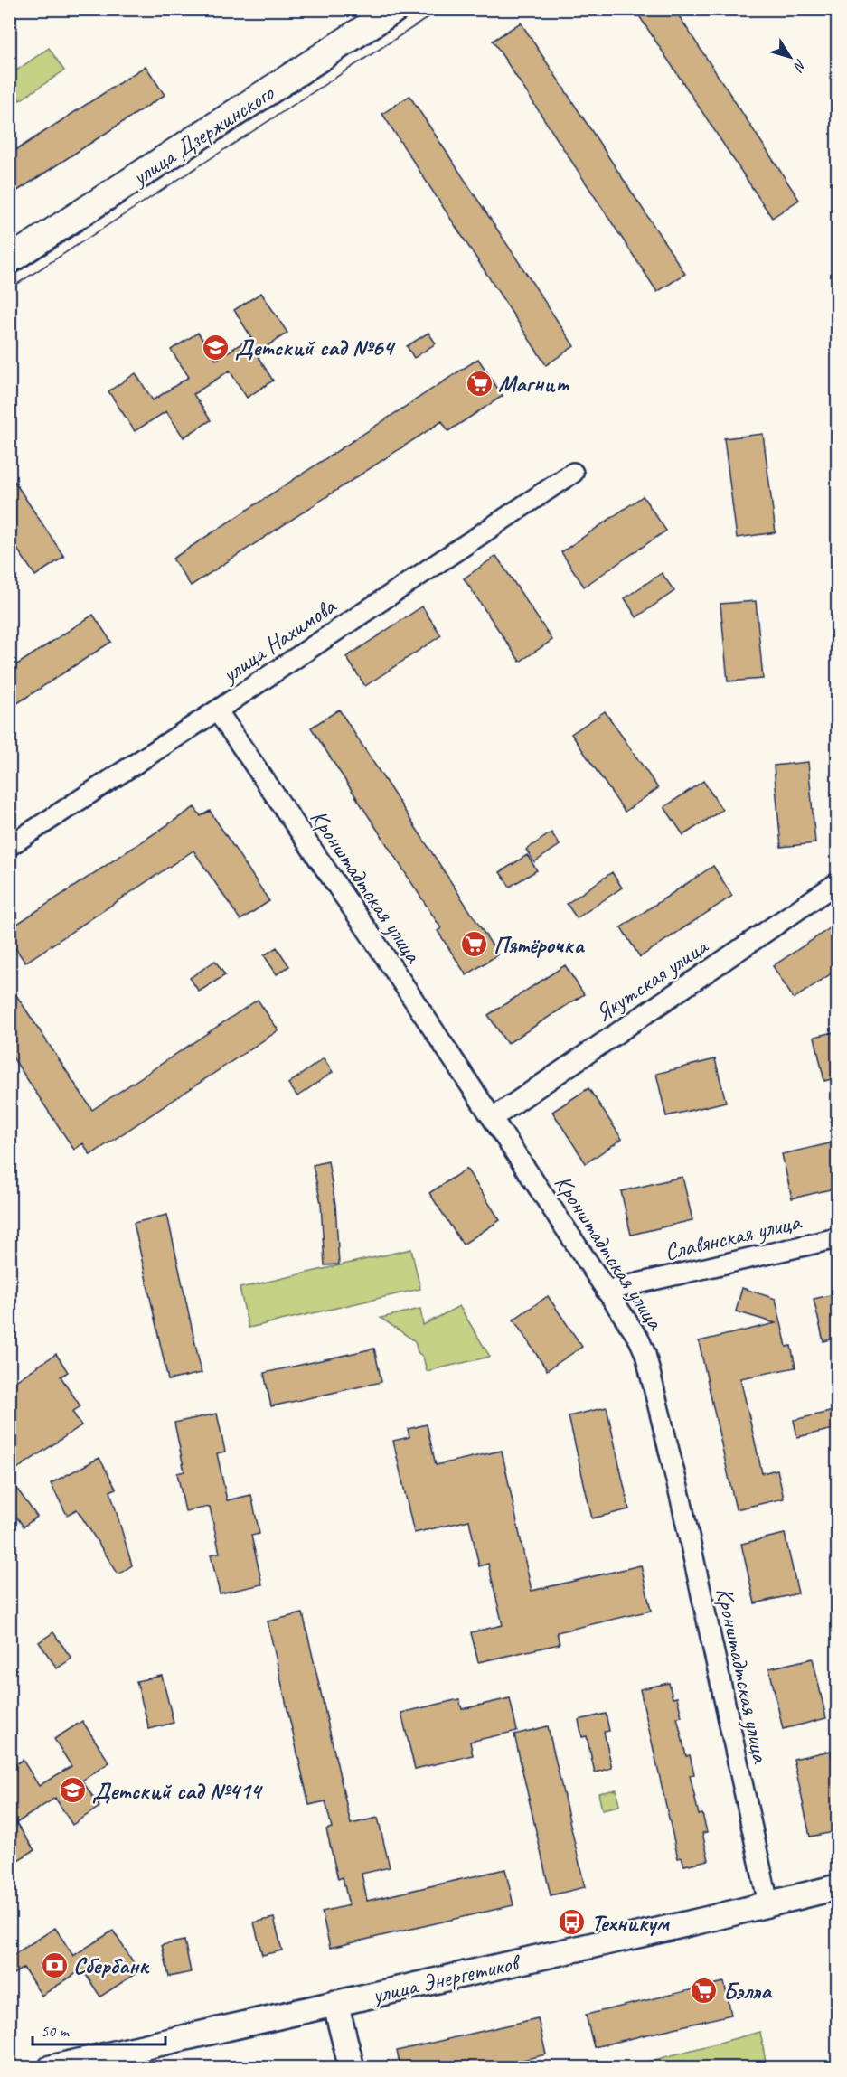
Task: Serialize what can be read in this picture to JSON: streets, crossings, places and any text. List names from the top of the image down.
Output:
{
  "streets": {
    "main road": ["улица Дзержинского"],
    "street": [
      "улица Нахимова",
      "Кронштадтская улица",
      "Якутская улица",
      "Славянская улица",
      "улица Энергетиков"
    ]
  },
  "crossings": [
    ["улица Нахимова", "Кронштадтская улица"],
    ["Кронштадтская улица", "Якутская улица"],
    ["Кронштадтская улица", "Славянская улица"],
    ["Кронштадтская улица", "улица Энергетиков"]
  ],
  "places": {
    "school or university": ["Детский сад №64", "Детский сад №414"],
    "supermarket": ["Магнит", "Пятёрочка", "Бэлла"],
    "bus stop": ["Техникум"],
    "bank": ["Сбербанк"]
  },
  "scale_bar": "50 m",
  "north": "bottom right"
}
